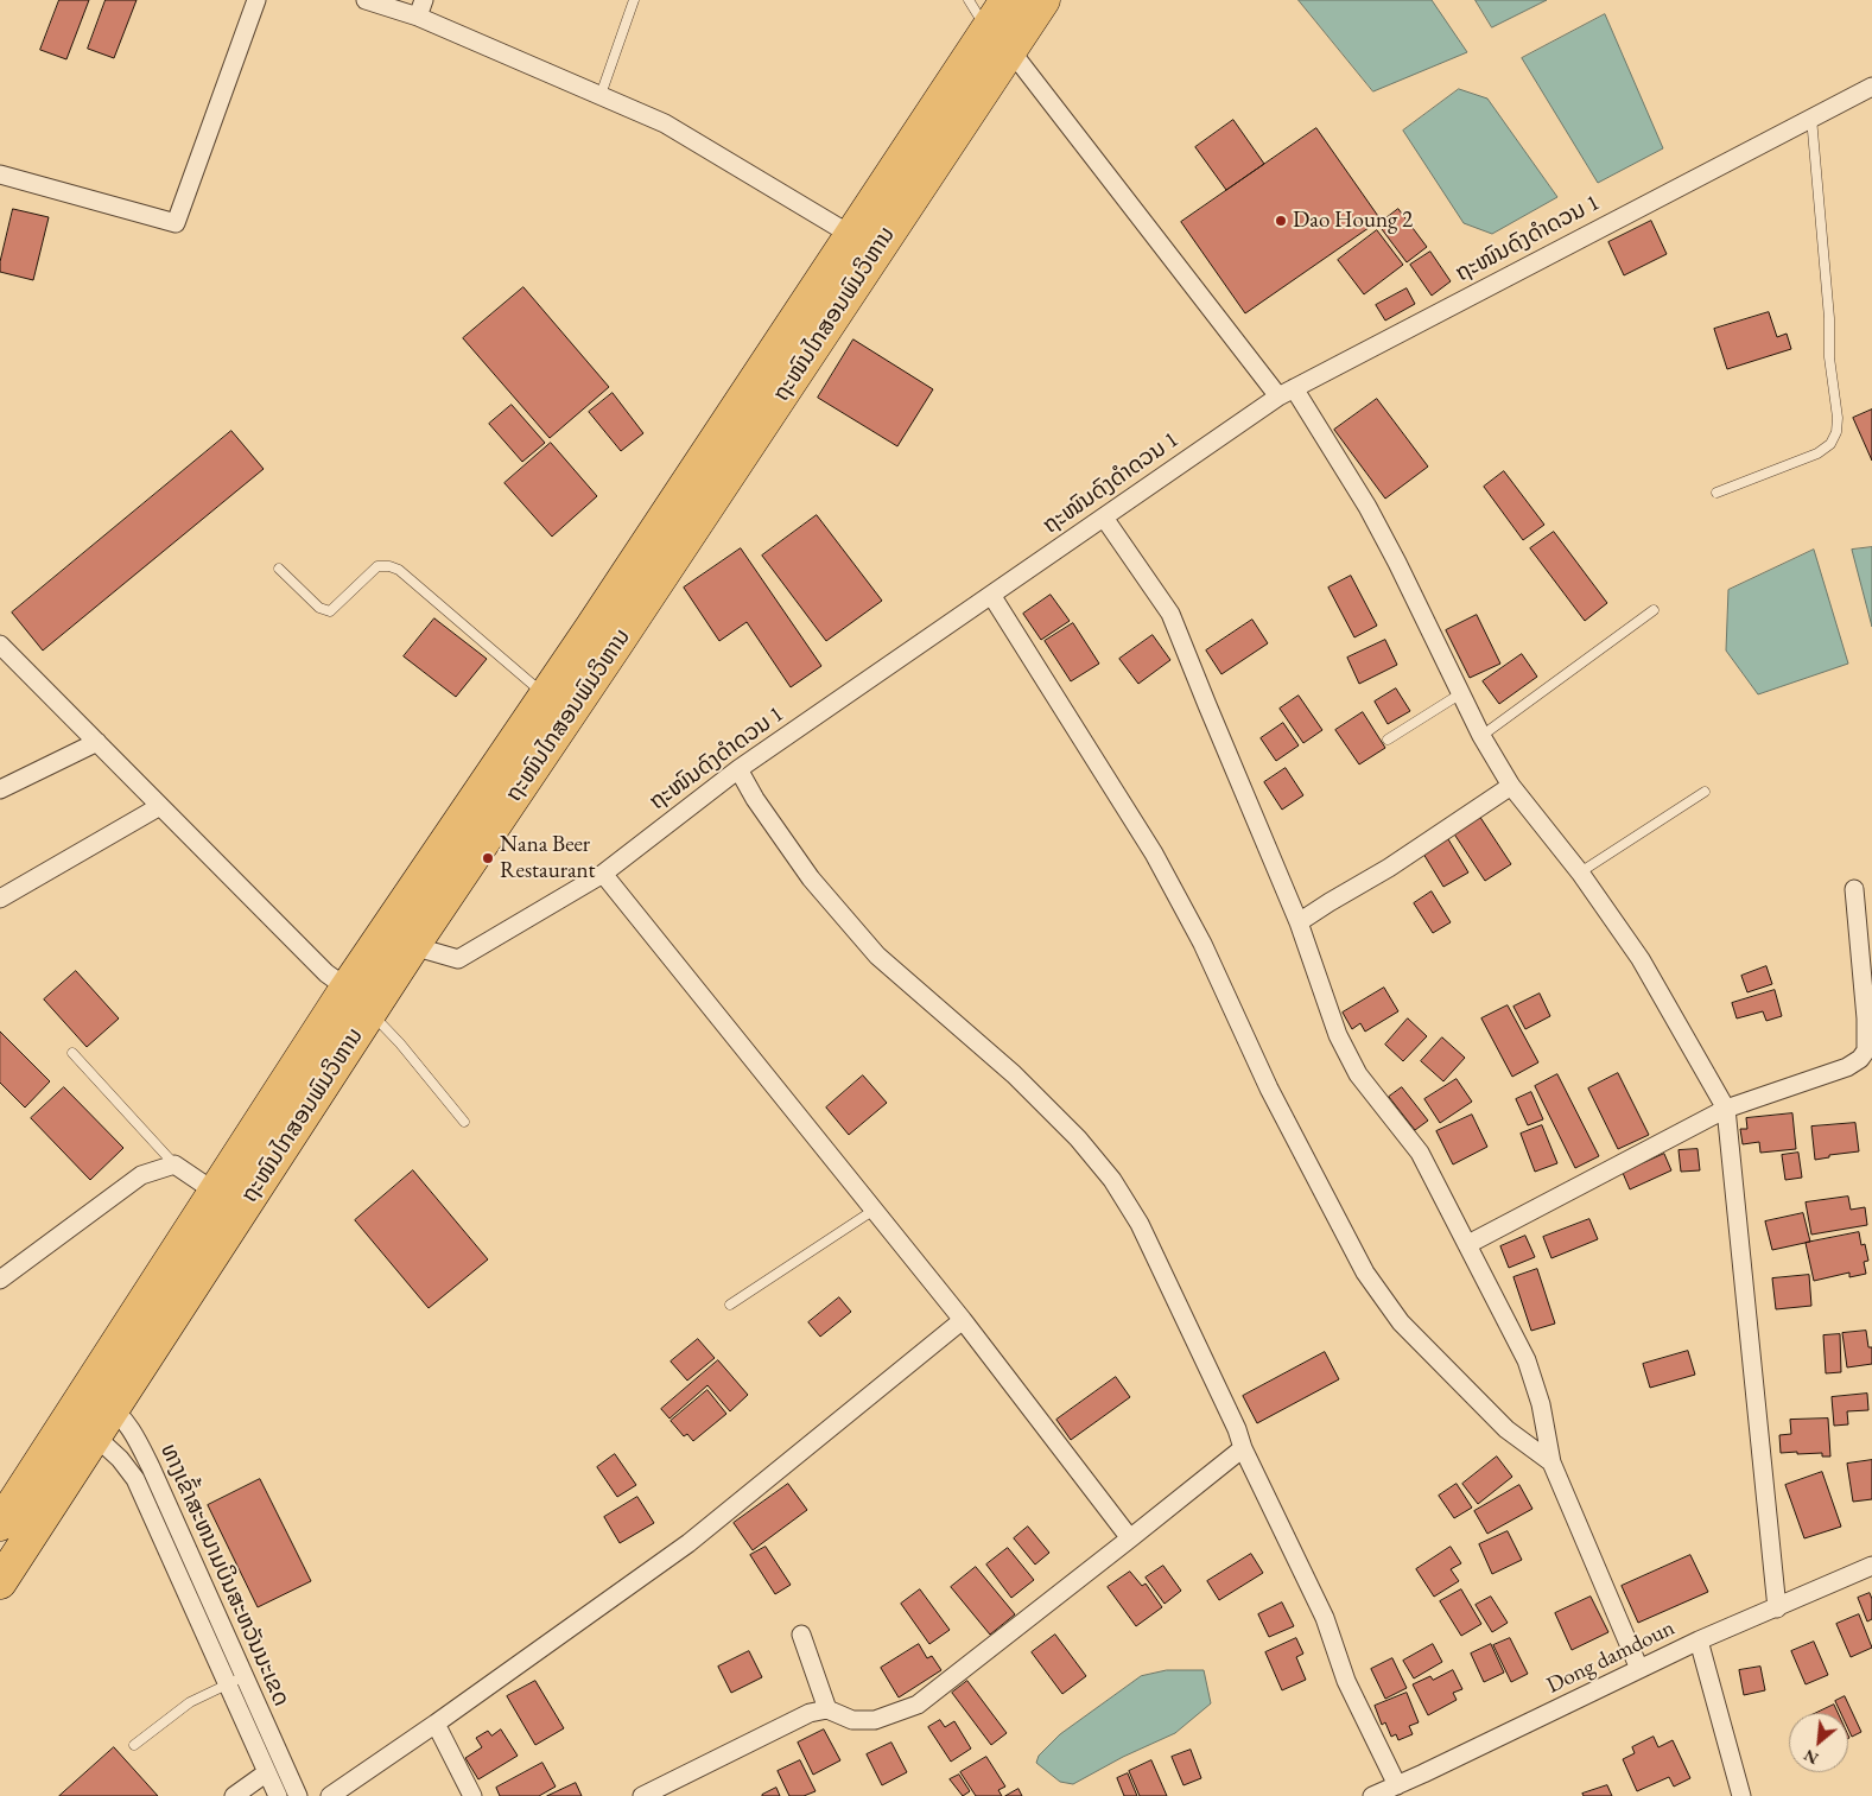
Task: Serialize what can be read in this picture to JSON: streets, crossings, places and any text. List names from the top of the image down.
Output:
{
  "streets": {
    "highway": ["ຖະໜົນໄກສອນພົມວິຫານ"],
    "street": ["ຖະໜົນດົງດຳດວນ 1", "ທາງເຂົ້າສະຫນາມບິນສະຫວັນນະເຂດ", "Dong damdoun"]
  },
  "crossings": [
    ["ຖະໜົນດົງດຳດວນ 1", "ຖະໜົນໄກສອນພົມວິຫານ"],
    ["ຖະໜົນໄກສອນພົມວິຫານ", "ທາງເຂົ້າສະຫນາມບິນສະຫວັນນະເຂດ"]
  ],
  "places": ["Dao Houng 2", "Nana Beer Restaurant"],
  "north": "bottom left"
}
